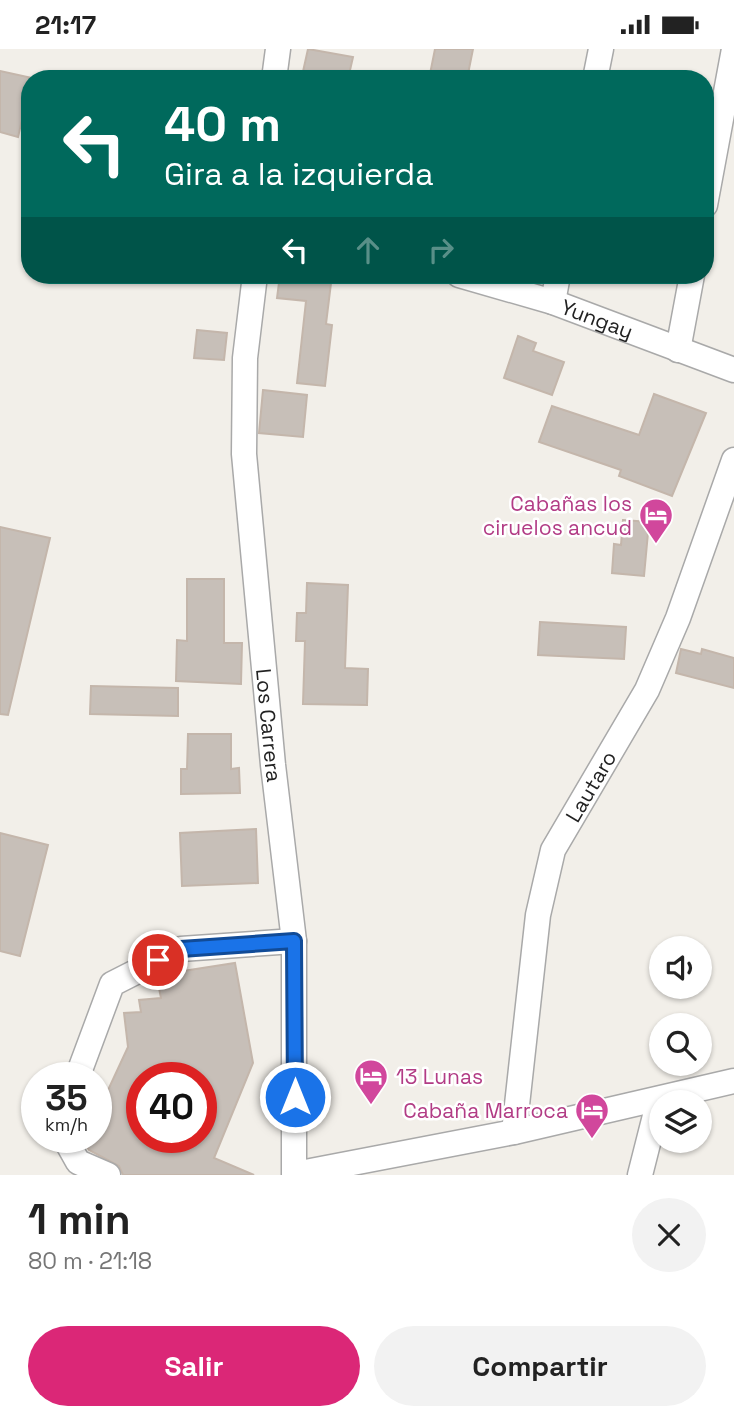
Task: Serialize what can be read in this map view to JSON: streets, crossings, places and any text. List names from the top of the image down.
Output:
{
  "streets": {
    "street": ["Yungay", "Los Carrera", "Lautaro"]
  },
  "places": {
    "hotel": ["Cabañas los ciruelos ancud", "13 Lunas", "Cabaña Marroca"]
  },
  "page": {
    "status": "21:17",
    "turn": ["40 m", "Gira a la izquierda"],
    "speed": "35 km/h",
    "limit": "40",
    "heading": ["1 min", "80 m · 21:18"],
    "buttons": ["Salir", "Compartir"]
  }
}
